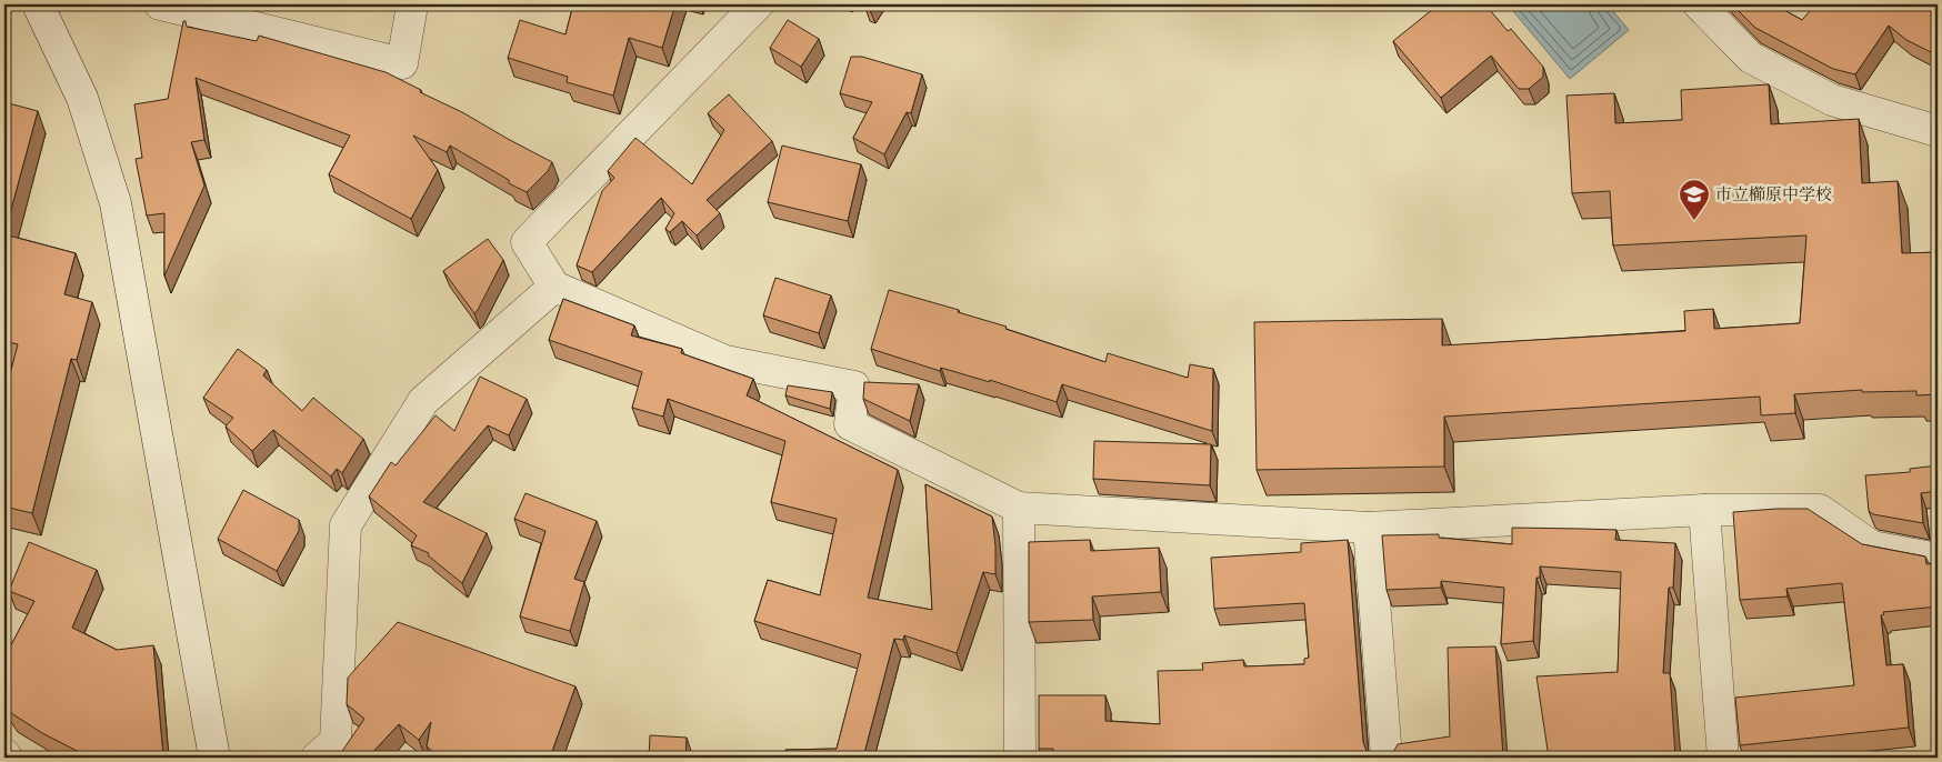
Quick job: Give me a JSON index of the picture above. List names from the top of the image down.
{
  "places": {
    "school or university": ["市立櫛原中学校"]
  }
}
